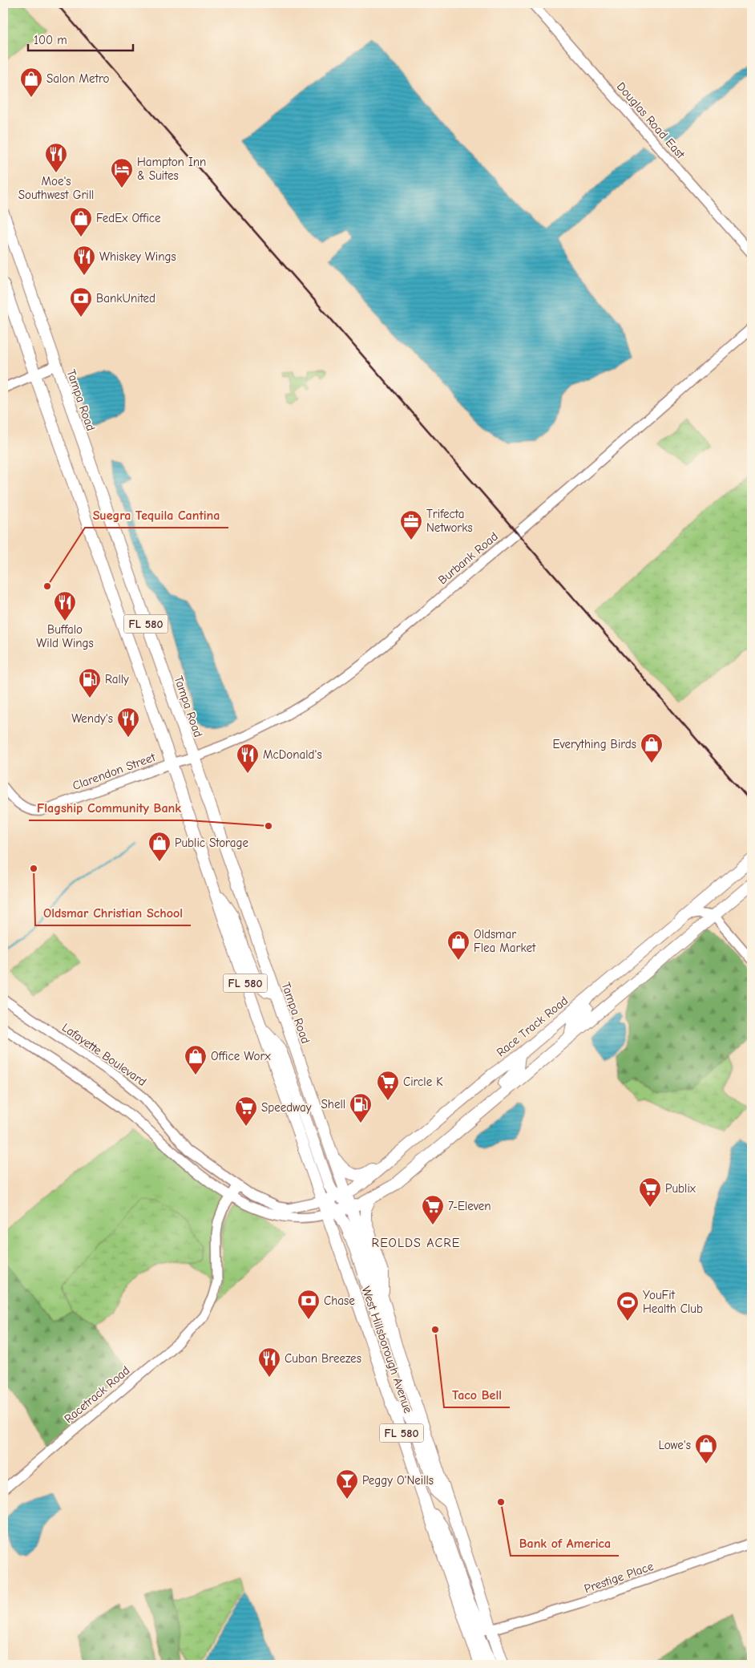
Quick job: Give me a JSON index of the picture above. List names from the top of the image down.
{
  "streets": {
    "main road": [
      "Tampa Road",
      "FL 580",
      "Race Track Road",
      "West Hillsborough Avenue"
    ],
    "street": [
      "Douglas Road East",
      "Burbank Road",
      "Clarendon Street",
      "Lafayette Boulevard",
      "Racetrack Road",
      "Prestige Place"
    ]
  },
  "crossings": [
    ["Tampa Road", "Burbank Road"],
    ["Tampa Road", "Race Track Road"],
    ["Tampa Road", "West Hillsborough Avenue"],
    ["Burbank Road", "FL 580"],
    ["Burbank Road", "Clarendon Street"],
    ["FL 580", "Clarendon Street"],
    ["FL 580", "Race Track Road"],
    ["FL 580", "Lafayette Boulevard"],
    ["FL 580", "West Hillsborough Avenue"],
    ["Race Track Road", "Lafayette Boulevard"],
    ["Race Track Road", "West Hillsborough Avenue"],
    ["Lafayette Boulevard", "West Hillsborough Avenue"],
    ["West Hillsborough Avenue", "Prestige Place"]
  ],
  "districts": ["REOLDS ACRE"],
  "places": {
    "shop": [
      "Salon Metro",
      "FedEx Office",
      "Everything Birds",
      "Public Storage",
      "Oldsmar Flea Market",
      "Office Worx",
      "Lowe's"
    ],
    "restaurant": [
      "Moe's Southwest Grill",
      "Whiskey Wings",
      "Buffalo Wild Wings",
      "Wendy's",
      "McDonald's",
      "Cuban Breezes"
    ],
    "hotel": ["Hampton Inn & Suites"],
    "bank": ["BankUnited", "Chase"],
    "office": ["Trifecta Networks"],
    "other": [
      "Suegra Tequila Cantina",
      "Flagship Community Bank",
      "Oldsmar Christian School",
      "Taco Bell",
      "Bank of America"
    ],
    "fuel station": ["Rally", "Shell"],
    "supermarket": [
      "Circle K",
      "Speedway",
      "Publix",
      "7-Eleven"
    ],
    "sports": ["YouFit Health Club"],
    "bar": ["Peggy O'Neills"]
  },
  "scale_bar": "100 m"
}
